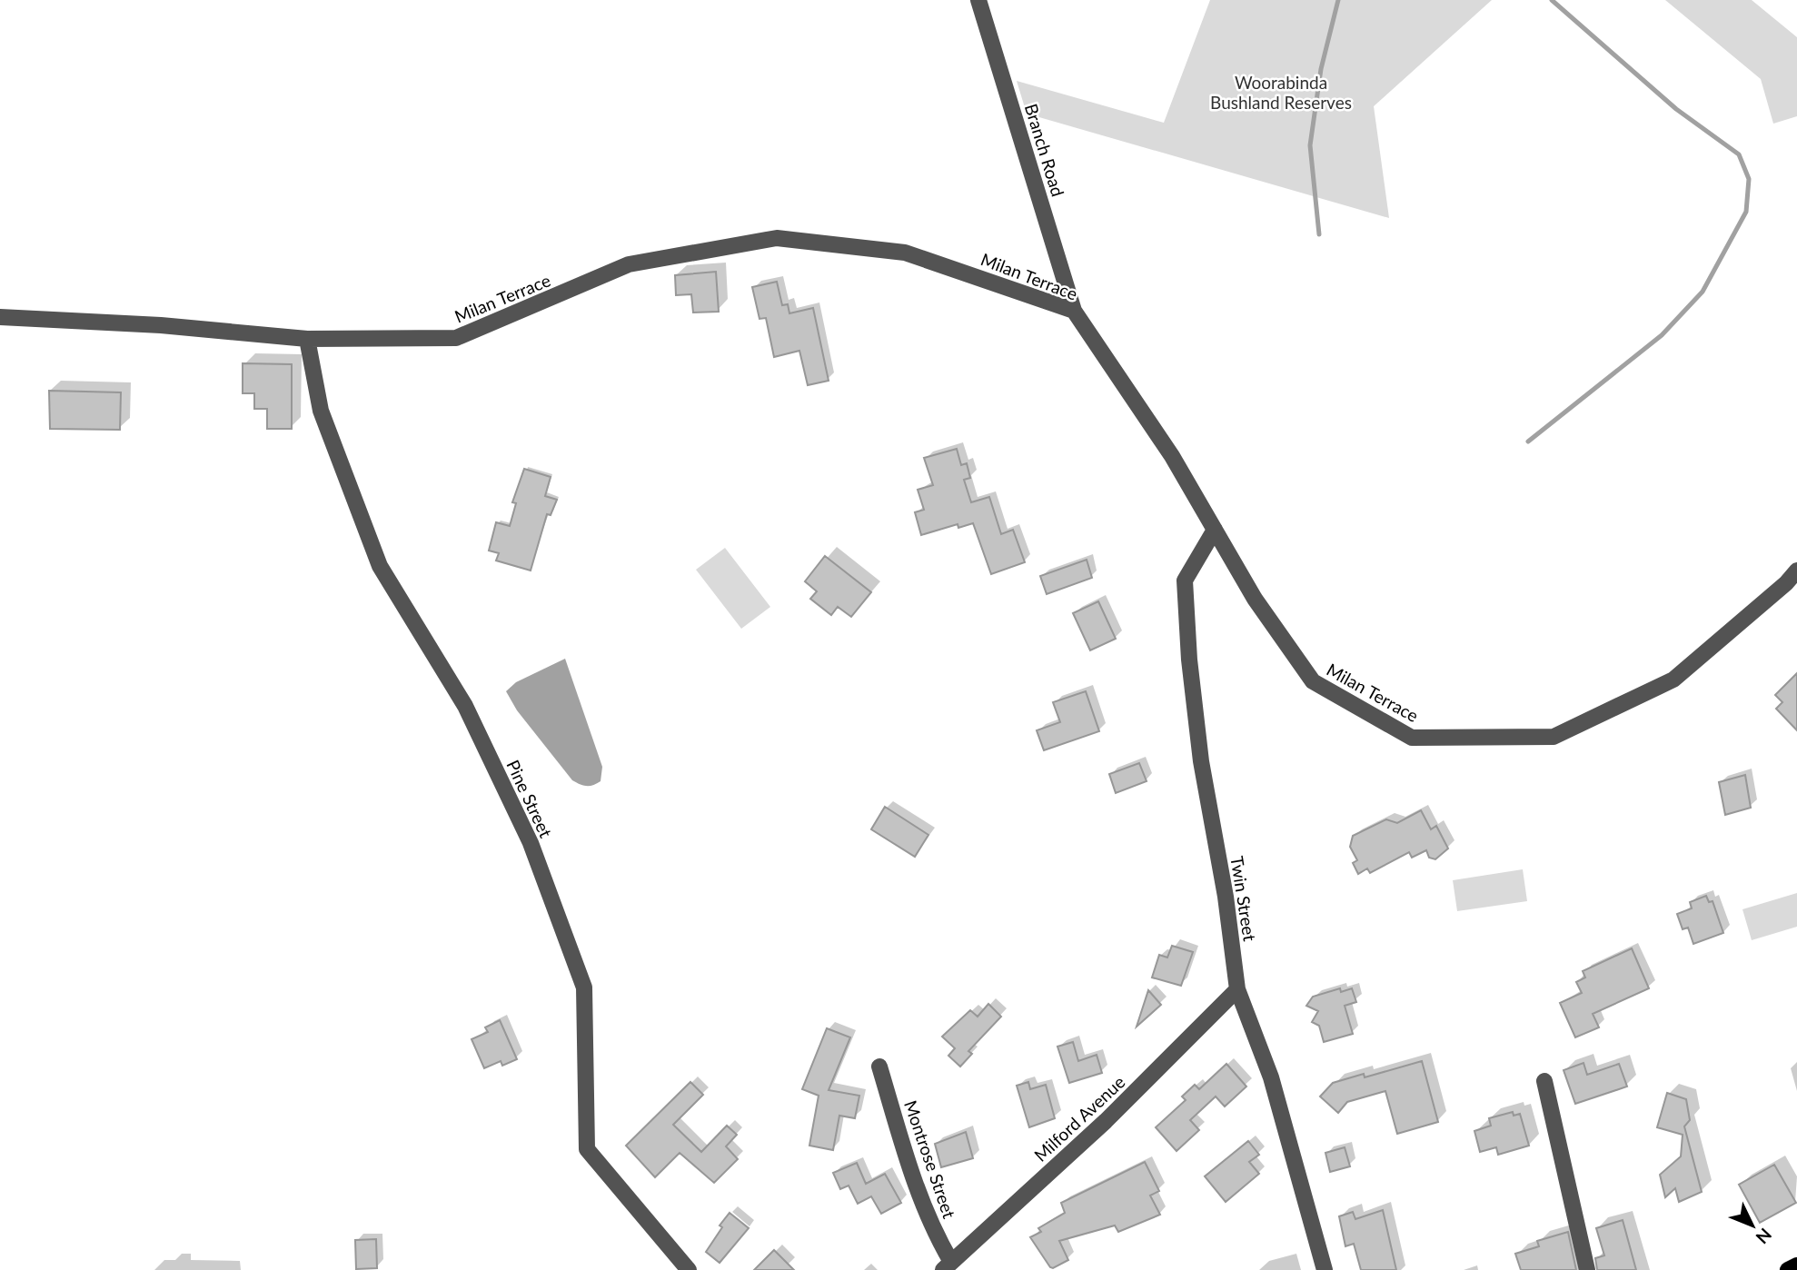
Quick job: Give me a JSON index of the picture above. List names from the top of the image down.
{
  "streets": {
    "street": [
      "Branch Road",
      "Milan Terrace",
      "Pine Street",
      "Twin Street",
      "Milford Avenue",
      "Montrose Street"
    ]
  },
  "crossings": [
    ["Branch Road", "Milan Terrace"],
    ["Milan Terrace", "Pine Street"],
    ["Milan Terrace", "Twin Street"],
    ["Twin Street", "Milford Avenue"],
    ["Milford Avenue", "Montrose Street"]
  ],
  "parks": ["Woorabinda Bushland Reserves"],
  "north": "bottom right"
}
